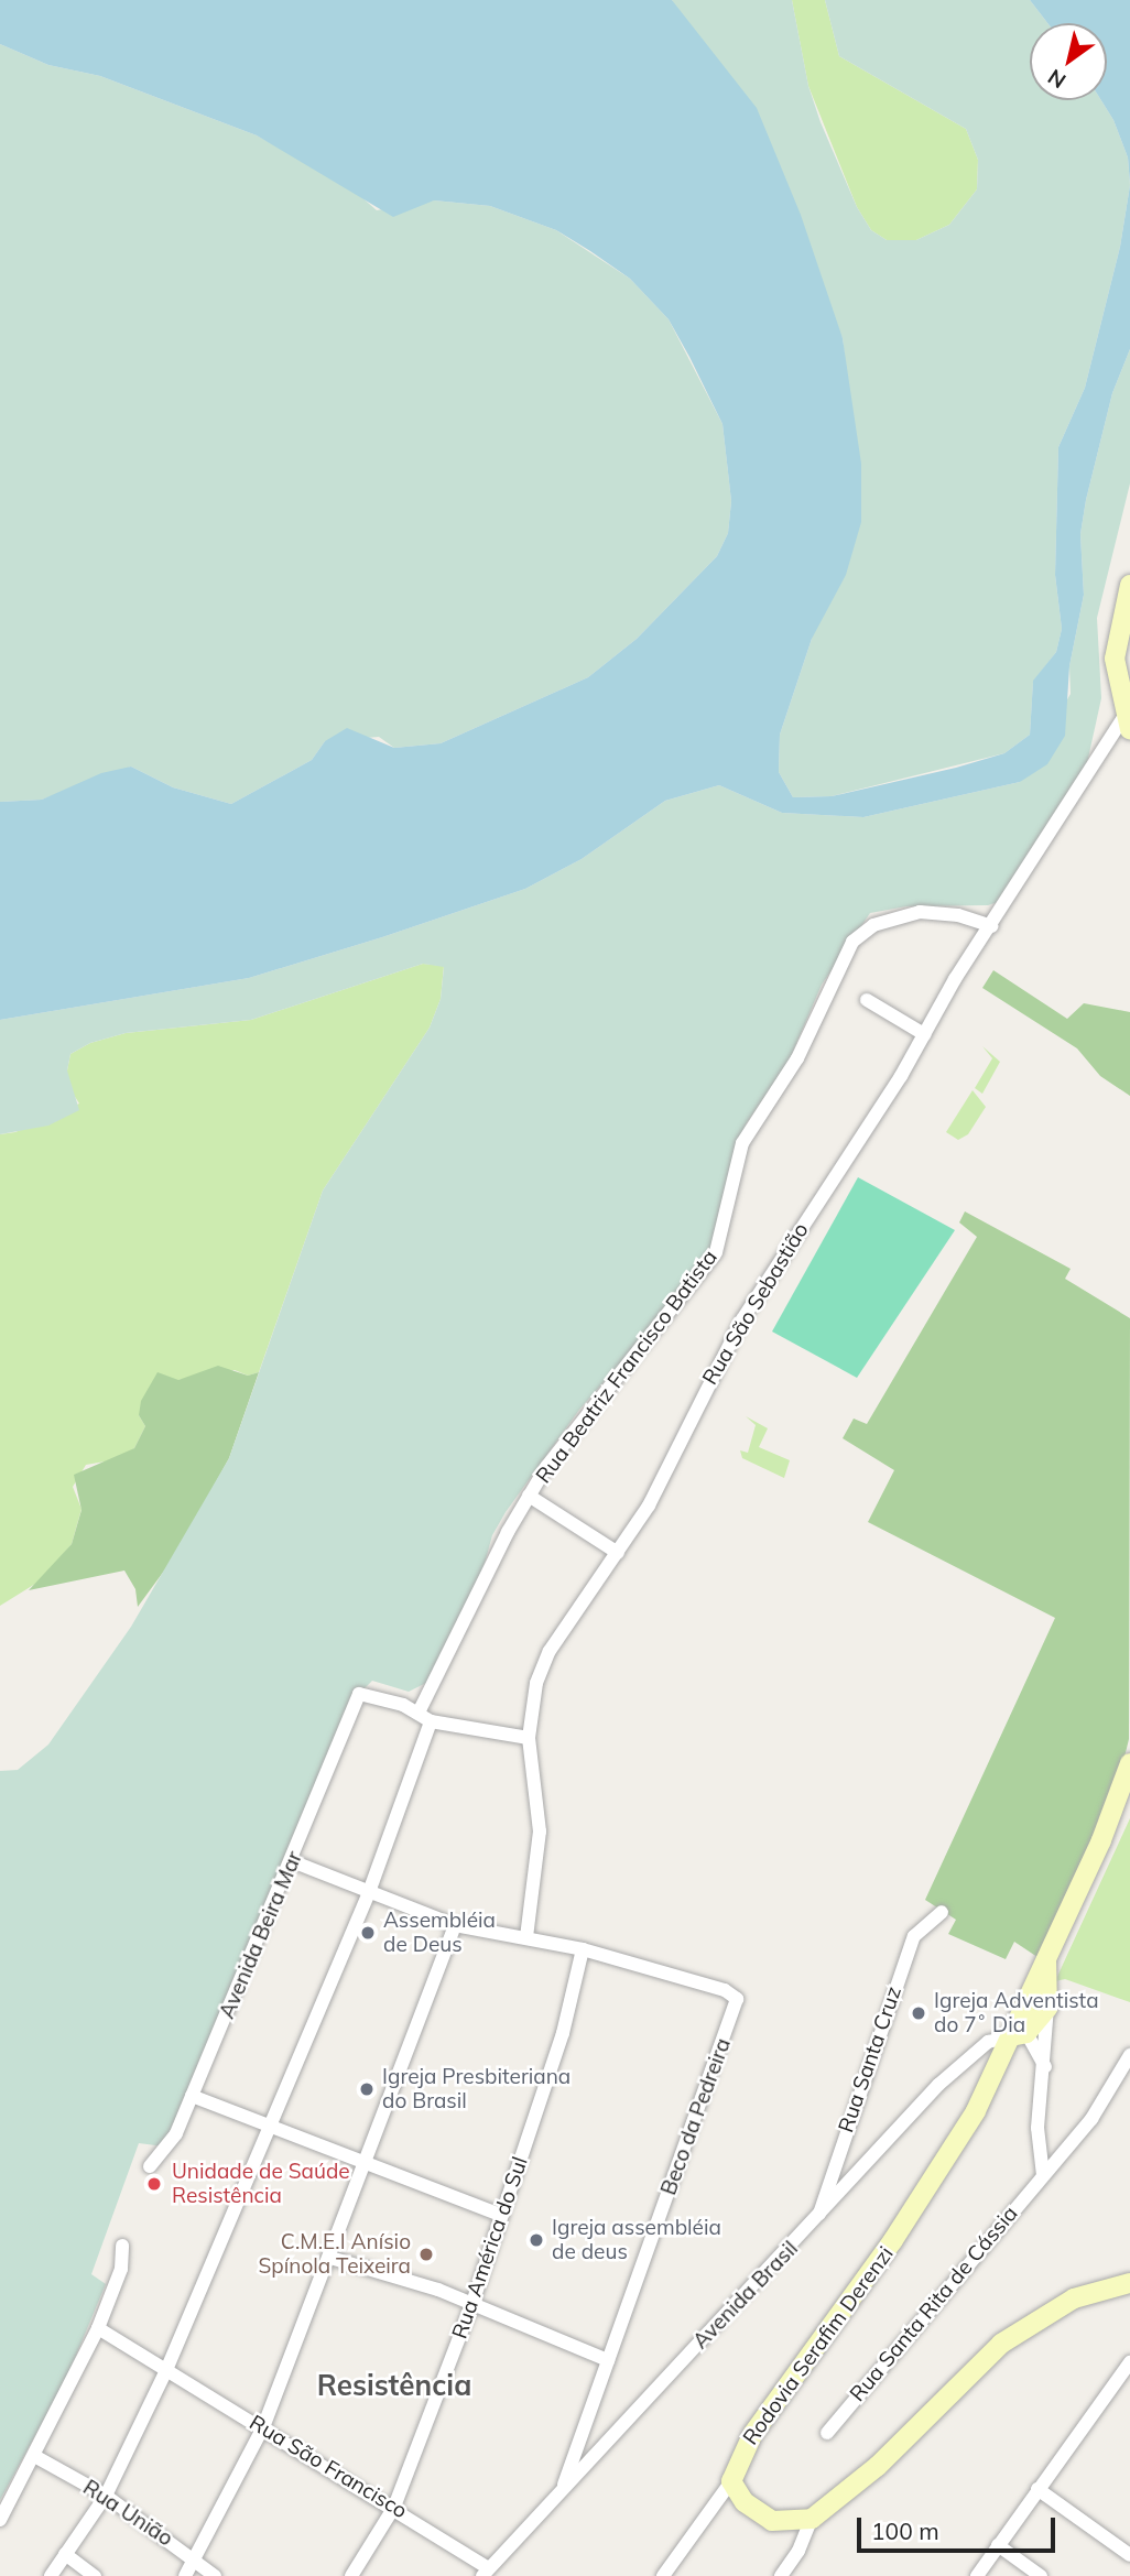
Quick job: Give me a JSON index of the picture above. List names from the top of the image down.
{
  "streets": {
    "main road": ["Rodovia Serafim Derenzi"],
    "street": [
      "Rua São Sebastião",
      "Rua Beatriz Francisco Batista",
      "Avenida Beira Mar",
      "Rua Santa Cruz",
      "Beco da Pedreira",
      "Rua América do Sul",
      "Avenida Brasil",
      "Rua Santa Rita de Cássia",
      "Rua São Francisco",
      "Rua União"
    ]
  },
  "crossings": [
    ["Rua São Sebastião", "Rua Beatriz Francisco Batista"],
    ["Rua São Sebastião", "Beco da Pedreira"],
    ["Rua Beatriz Francisco Batista", "Avenida Beira Mar"],
    ["Rua Beatriz Francisco Batista", "Beco da Pedreira"],
    ["Rua Beatriz Francisco Batista", "Rua São Francisco"],
    ["Rua Beatriz Francisco Batista", "Rua União"],
    ["Avenida Beira Mar", "Beco da Pedreira"],
    ["Rua Santa Cruz", "Avenida Brasil"],
    ["Beco da Pedreira", "Rua América do Sul"],
    ["Beco da Pedreira", "Avenida Brasil"],
    ["Rua América do Sul", "Rua São Francisco"],
    ["Avenida Brasil", "Rodovia Serafim Derenzi"],
    ["Avenida Brasil", "Rua São Francisco"]
  ],
  "districts": ["Resistência"],
  "places": [
    "Assembléia de Deus",
    "Igreja Adventista do 7˚ Dia",
    "Igreja Presbiteriana do Brasil",
    "Unidade de Saúde Resistência",
    "Igreja assembléia de deus",
    "C.M.E.I Anísio Spínola Teixeira"
  ],
  "scale_bar": "100 m",
  "north": "bottom left"
}
